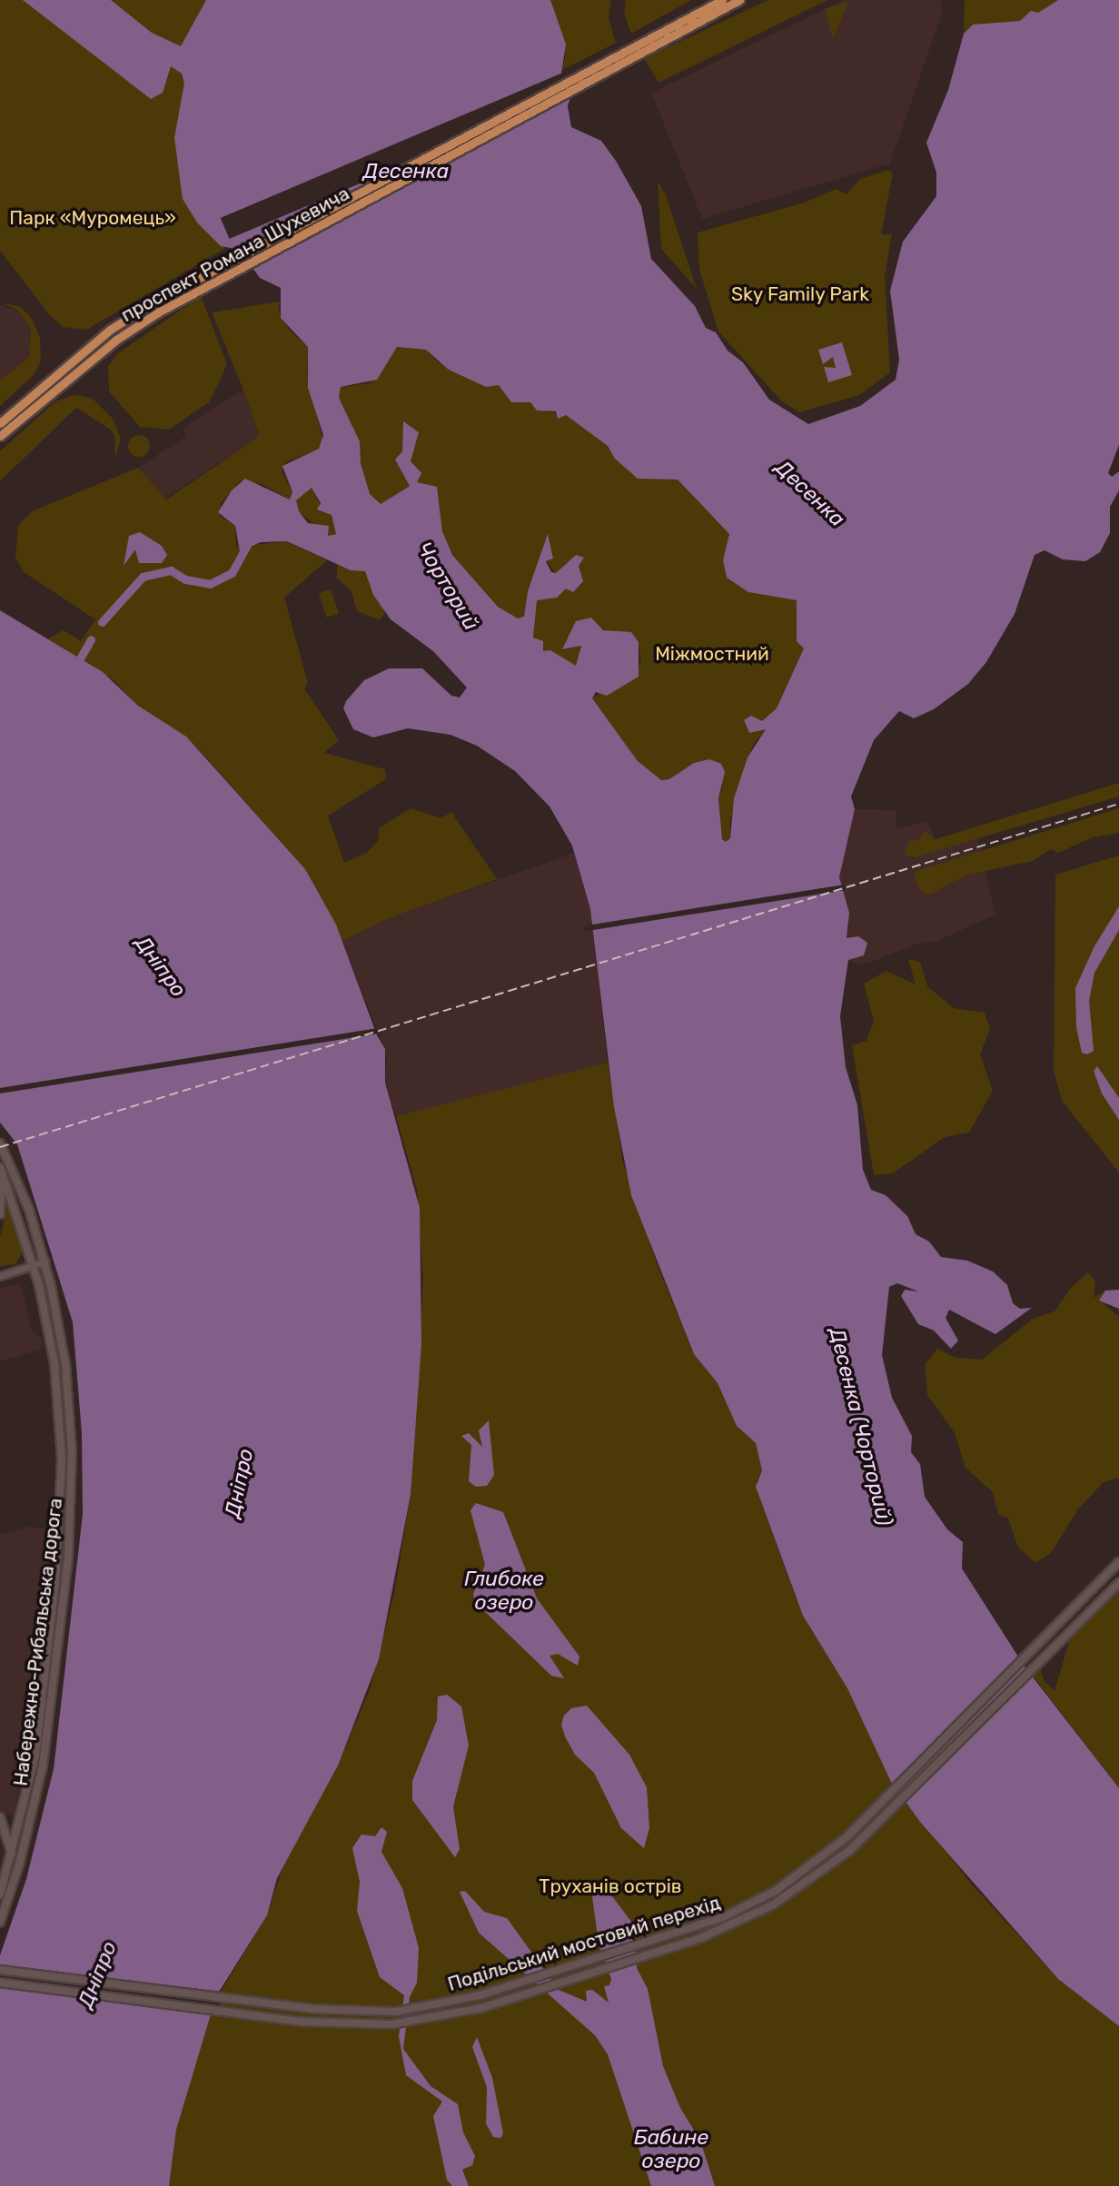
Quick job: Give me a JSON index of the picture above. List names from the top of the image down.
{
  "streets": {
    "main road": ["проспект Романа Шухевича", "Набережно-Рибальська дорога", "Подільський мостовий перехід"]
  },
  "water": [
    "Десенка",
    "Чорторий",
    "Дніпро",
    "Десенка (Чорторий)",
    "Глибоке озеро",
    "Бабине озеро"
  ],
  "parks": [
    "Парк «Муромець»",
    "Sky Family Park",
    "Міжмостний",
    "Труханів острів"
  ]
}
